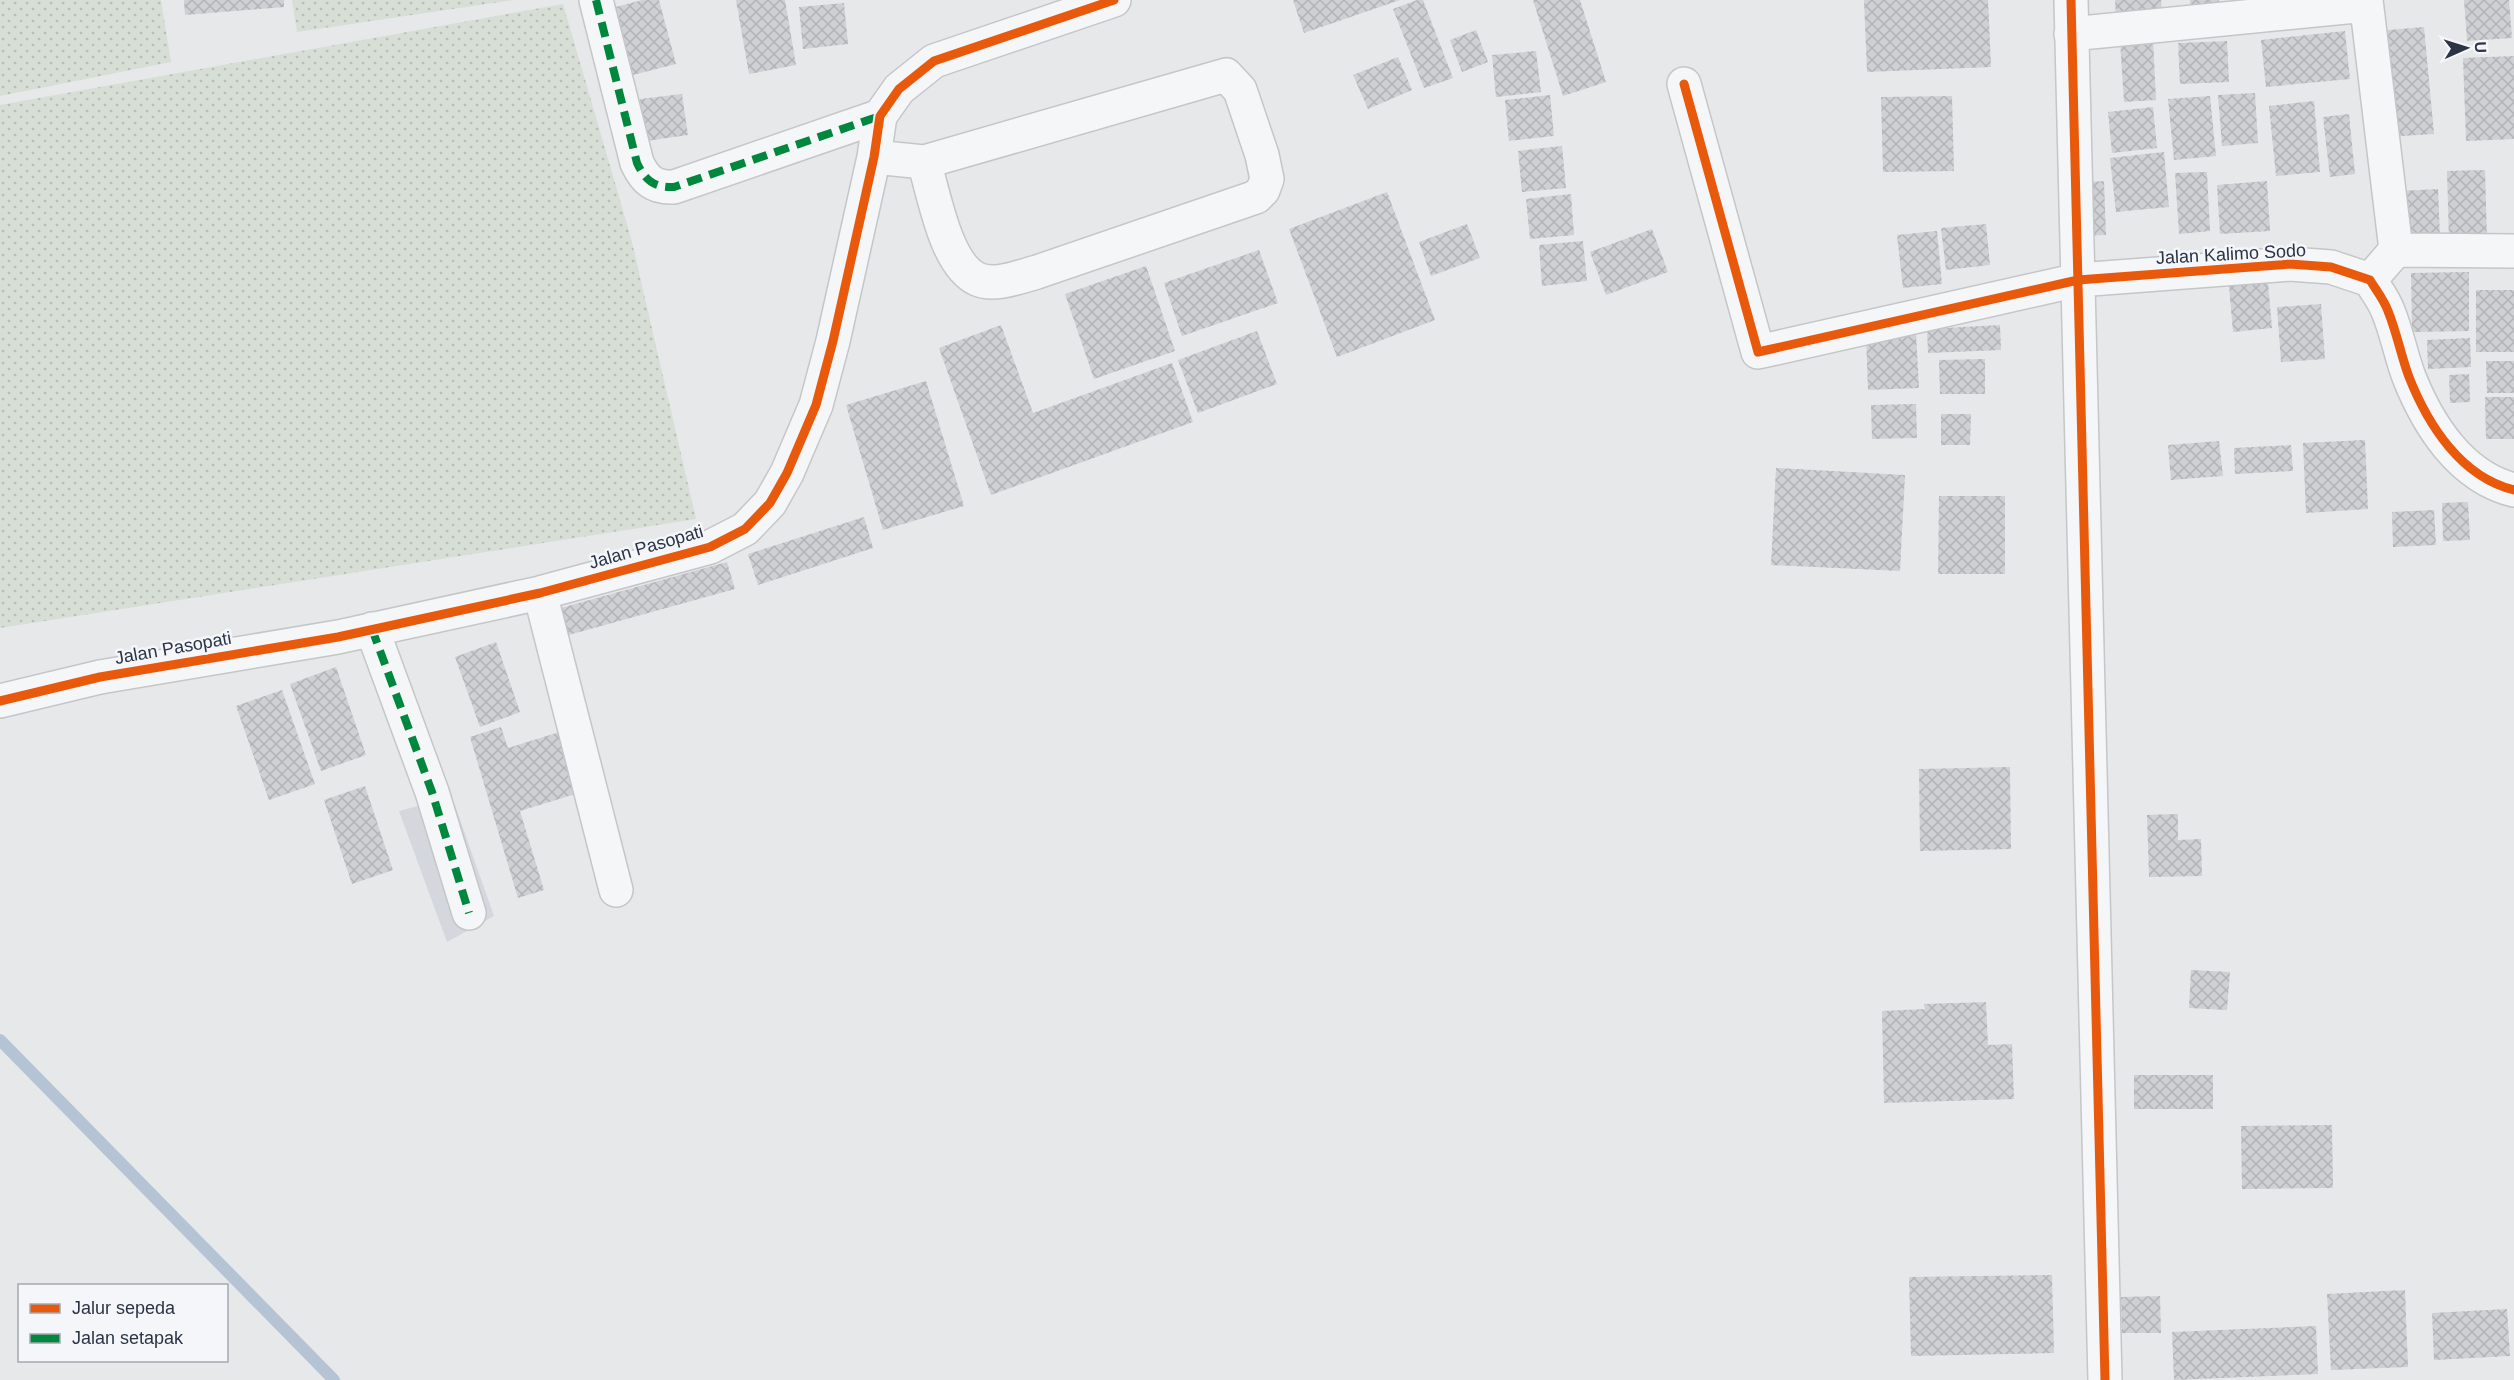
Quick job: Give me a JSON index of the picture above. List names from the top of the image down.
{
  "streets": {
    "street": ["Jalan Kalimo Sodo", "Jalan Pasopati"]
  },
  "legend": ["Jalur sepeda", "Jalan setapak"],
  "north": "right"
}
